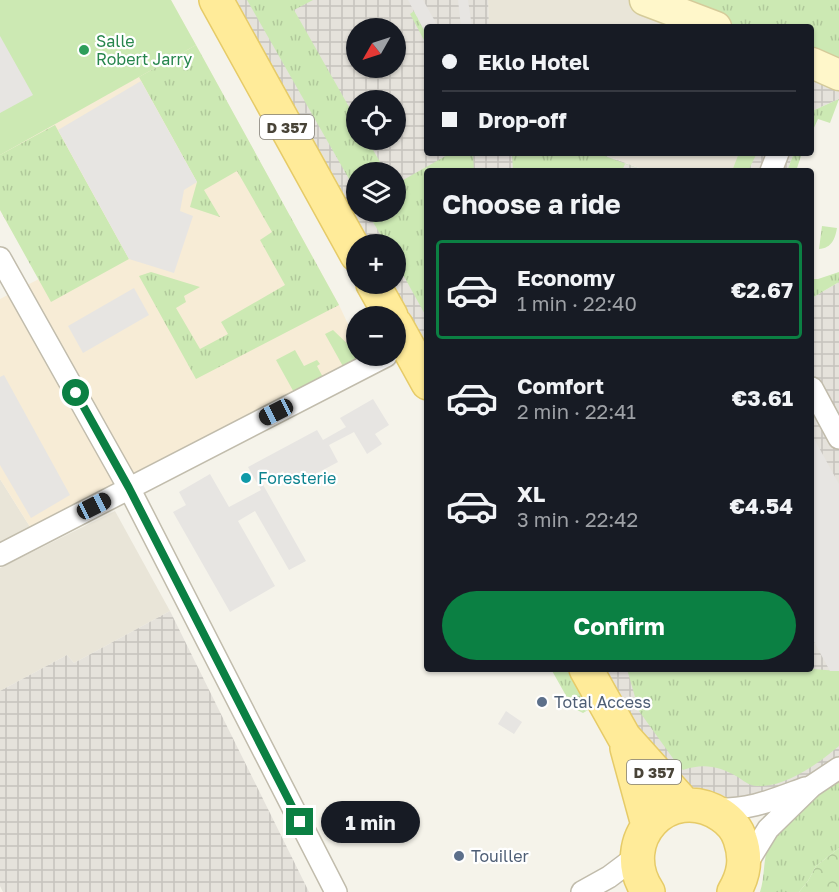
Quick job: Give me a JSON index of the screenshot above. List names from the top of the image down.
{
  "streets": {
    "main road": ["D 357"]
  },
  "places": [
    "Salle Robert Jarry",
    "Foresterie",
    "Total Access",
    "Touiller"
  ],
  "north": "bottom left",
  "page": {
    "map_buttons": ["+", "−"],
    "banner": ["Eklo Hotel", "Drop-off"],
    "heading": "Choose a ride",
    "list": [
      {
        "name": "Economy",
        "note": "1 min · 22:40",
        "value": "€2.67"
      },
      {
        "name": "Comfort",
        "note": "2 min · 22:41",
        "value": "€3.61"
      },
      {
        "name": "XL",
        "note": "3 min · 22:42",
        "value": "€4.54"
      }
    ],
    "buttons": "Confirm",
    "bubble": "1 min"
  }
}
